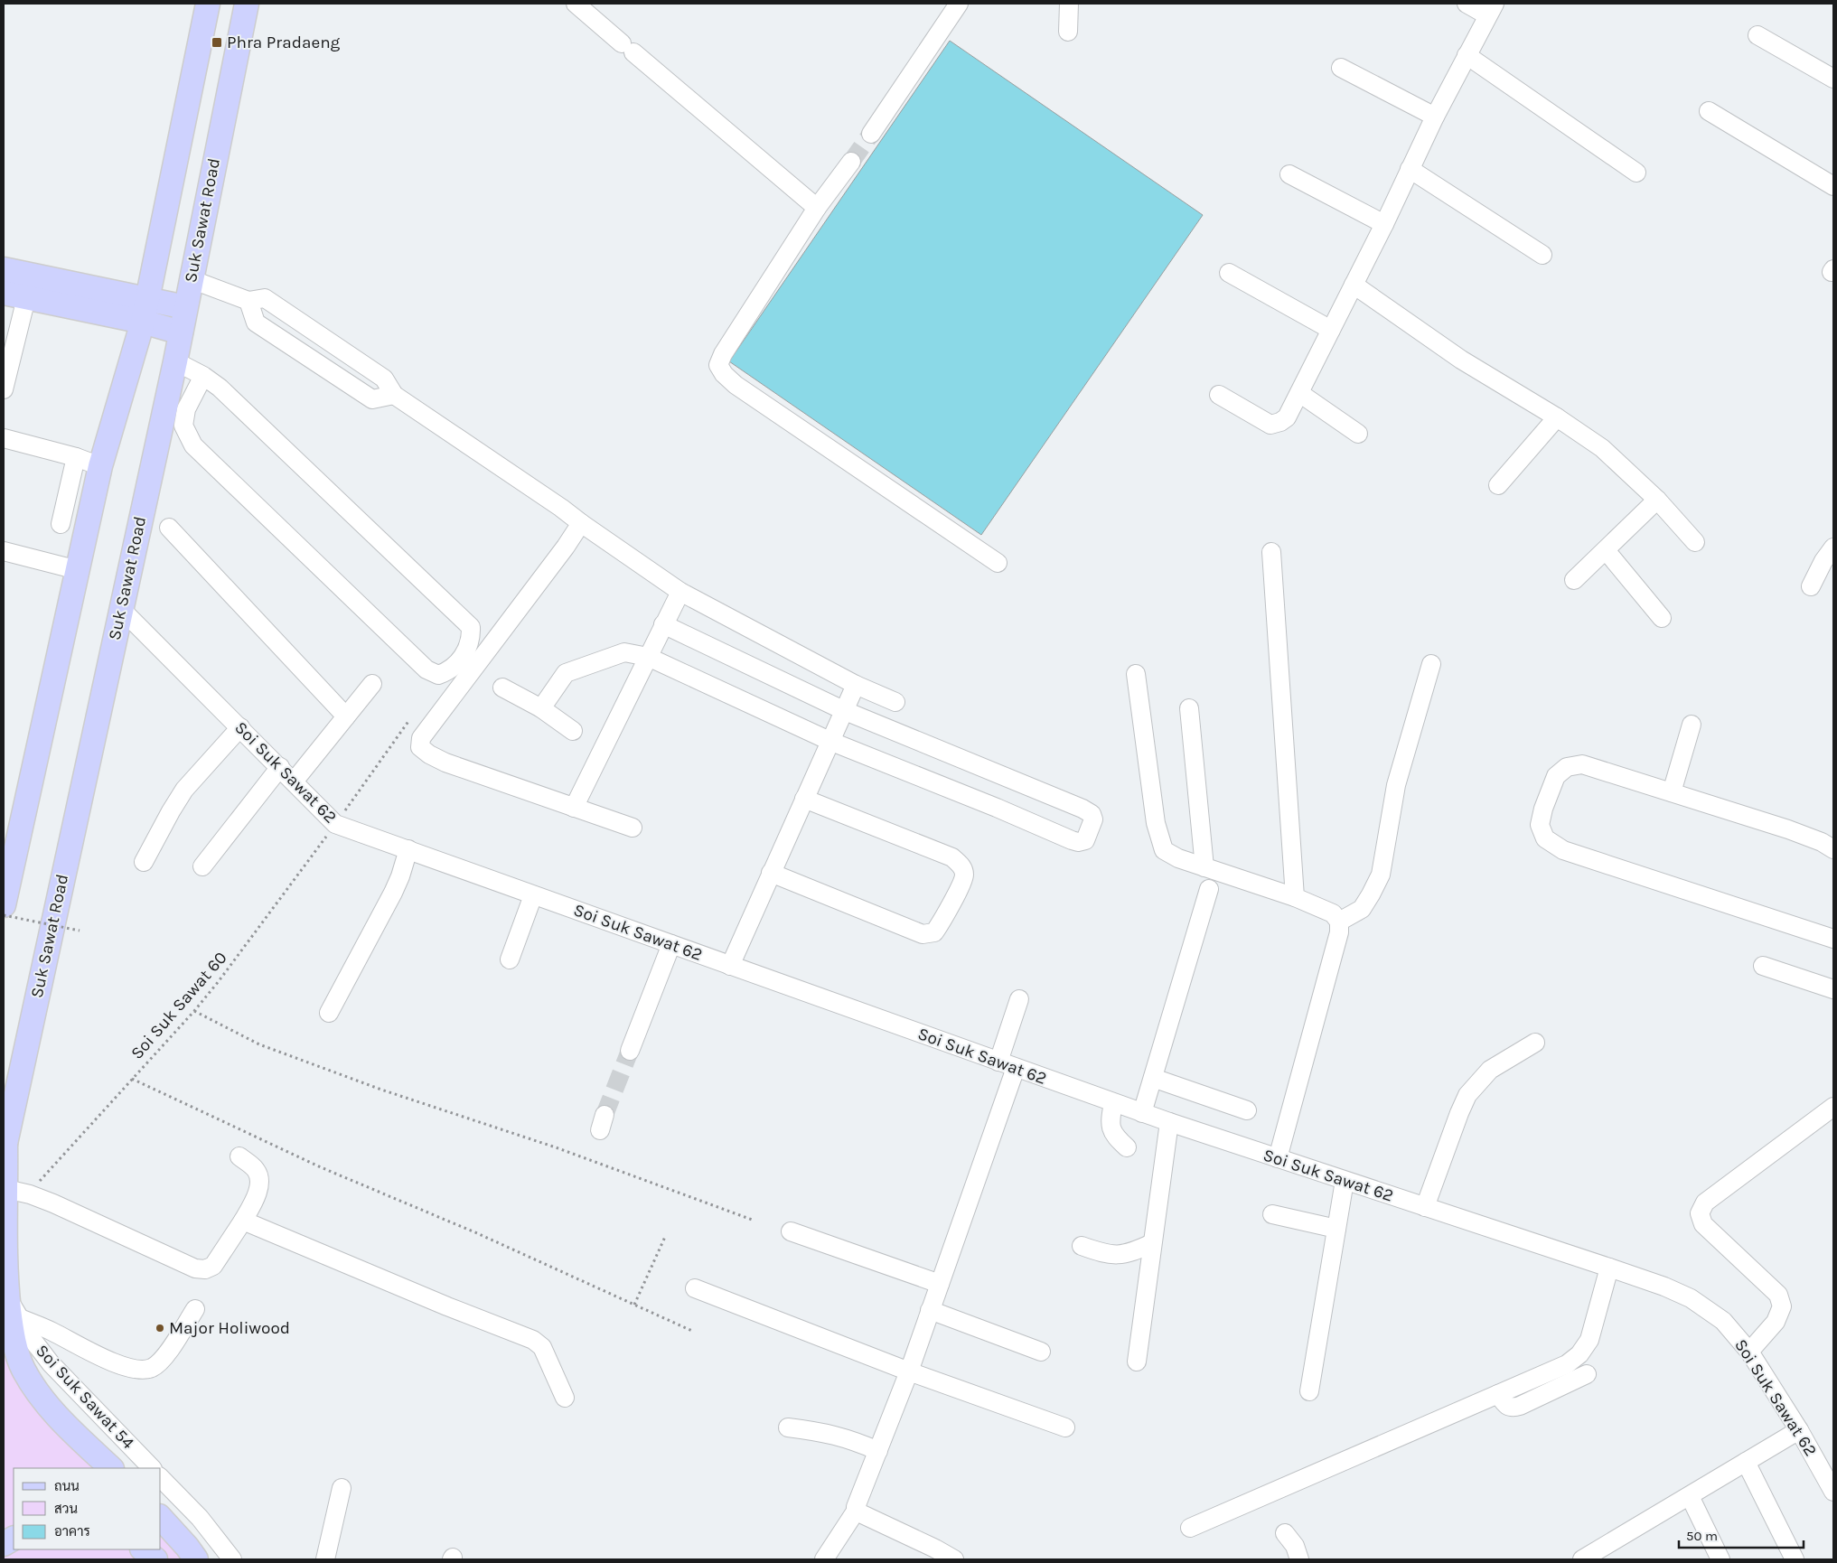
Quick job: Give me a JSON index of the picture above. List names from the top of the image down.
{
  "streets": {
    "main road": ["Suk Sawat Road"],
    "street": ["Soi Suk Sawat 62", "Soi Suk Sawat 54"],
    "path": ["Soi Suk Sawat 60"]
  },
  "crossings": [
    ["Suk Sawat Road", "Soi Suk Sawat 62"],
    ["Suk Sawat Road", "Soi Suk Sawat 54"],
    ["Soi Suk Sawat 62", "Soi Suk Sawat 60"]
  ],
  "places": {
    "transit": ["Phra Pradaeng"],
    "other": ["Major Holiwood"]
  },
  "legend": ["ถนน", "สวน", "อาคาร"],
  "scale_bar": "50 m"
}
